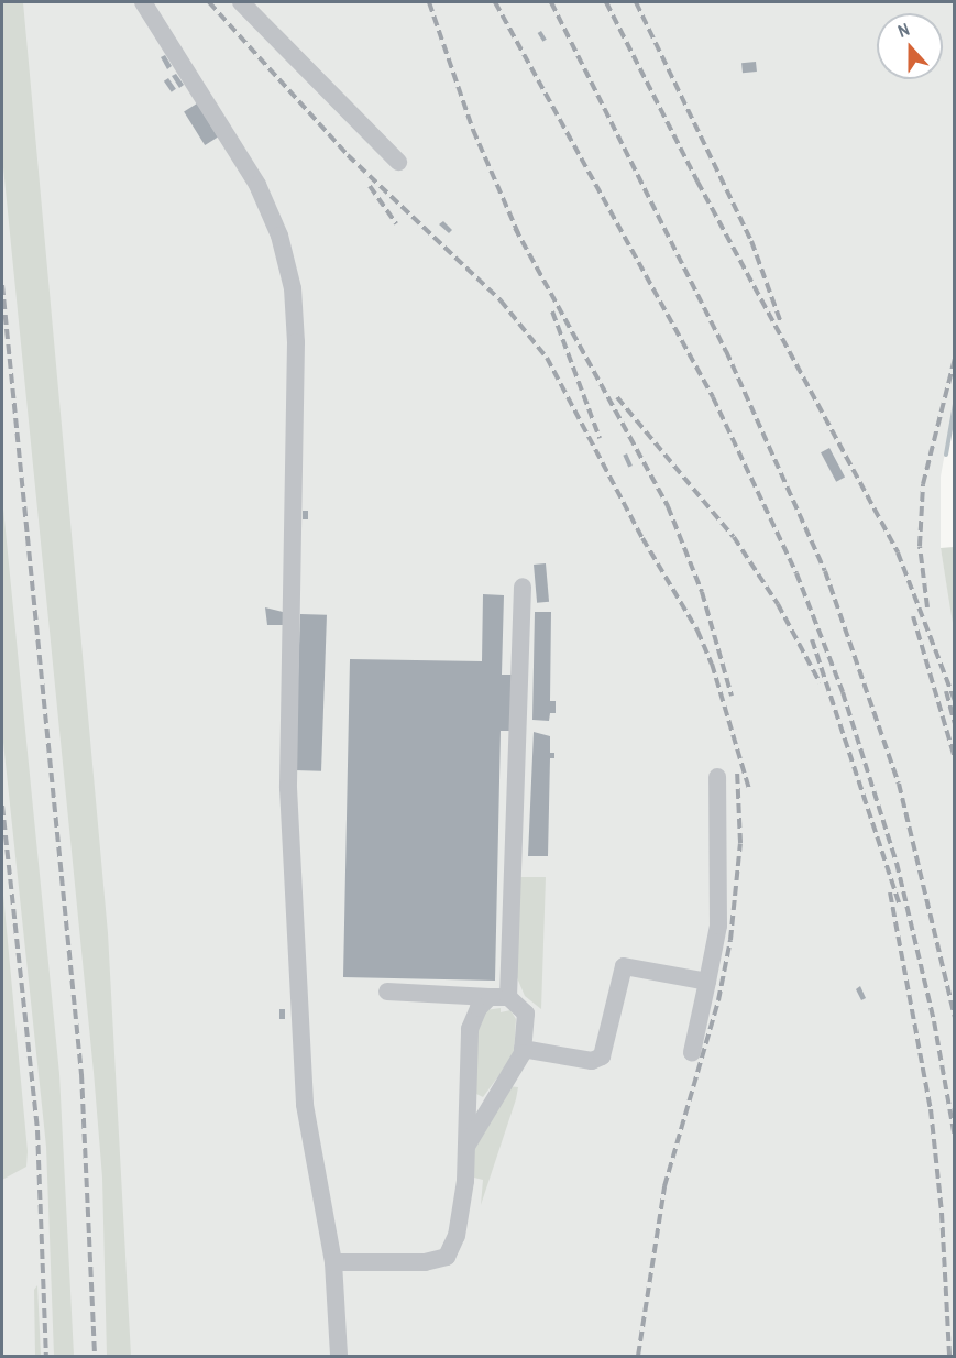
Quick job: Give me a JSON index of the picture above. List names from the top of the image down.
{
  "north": "top"
}
